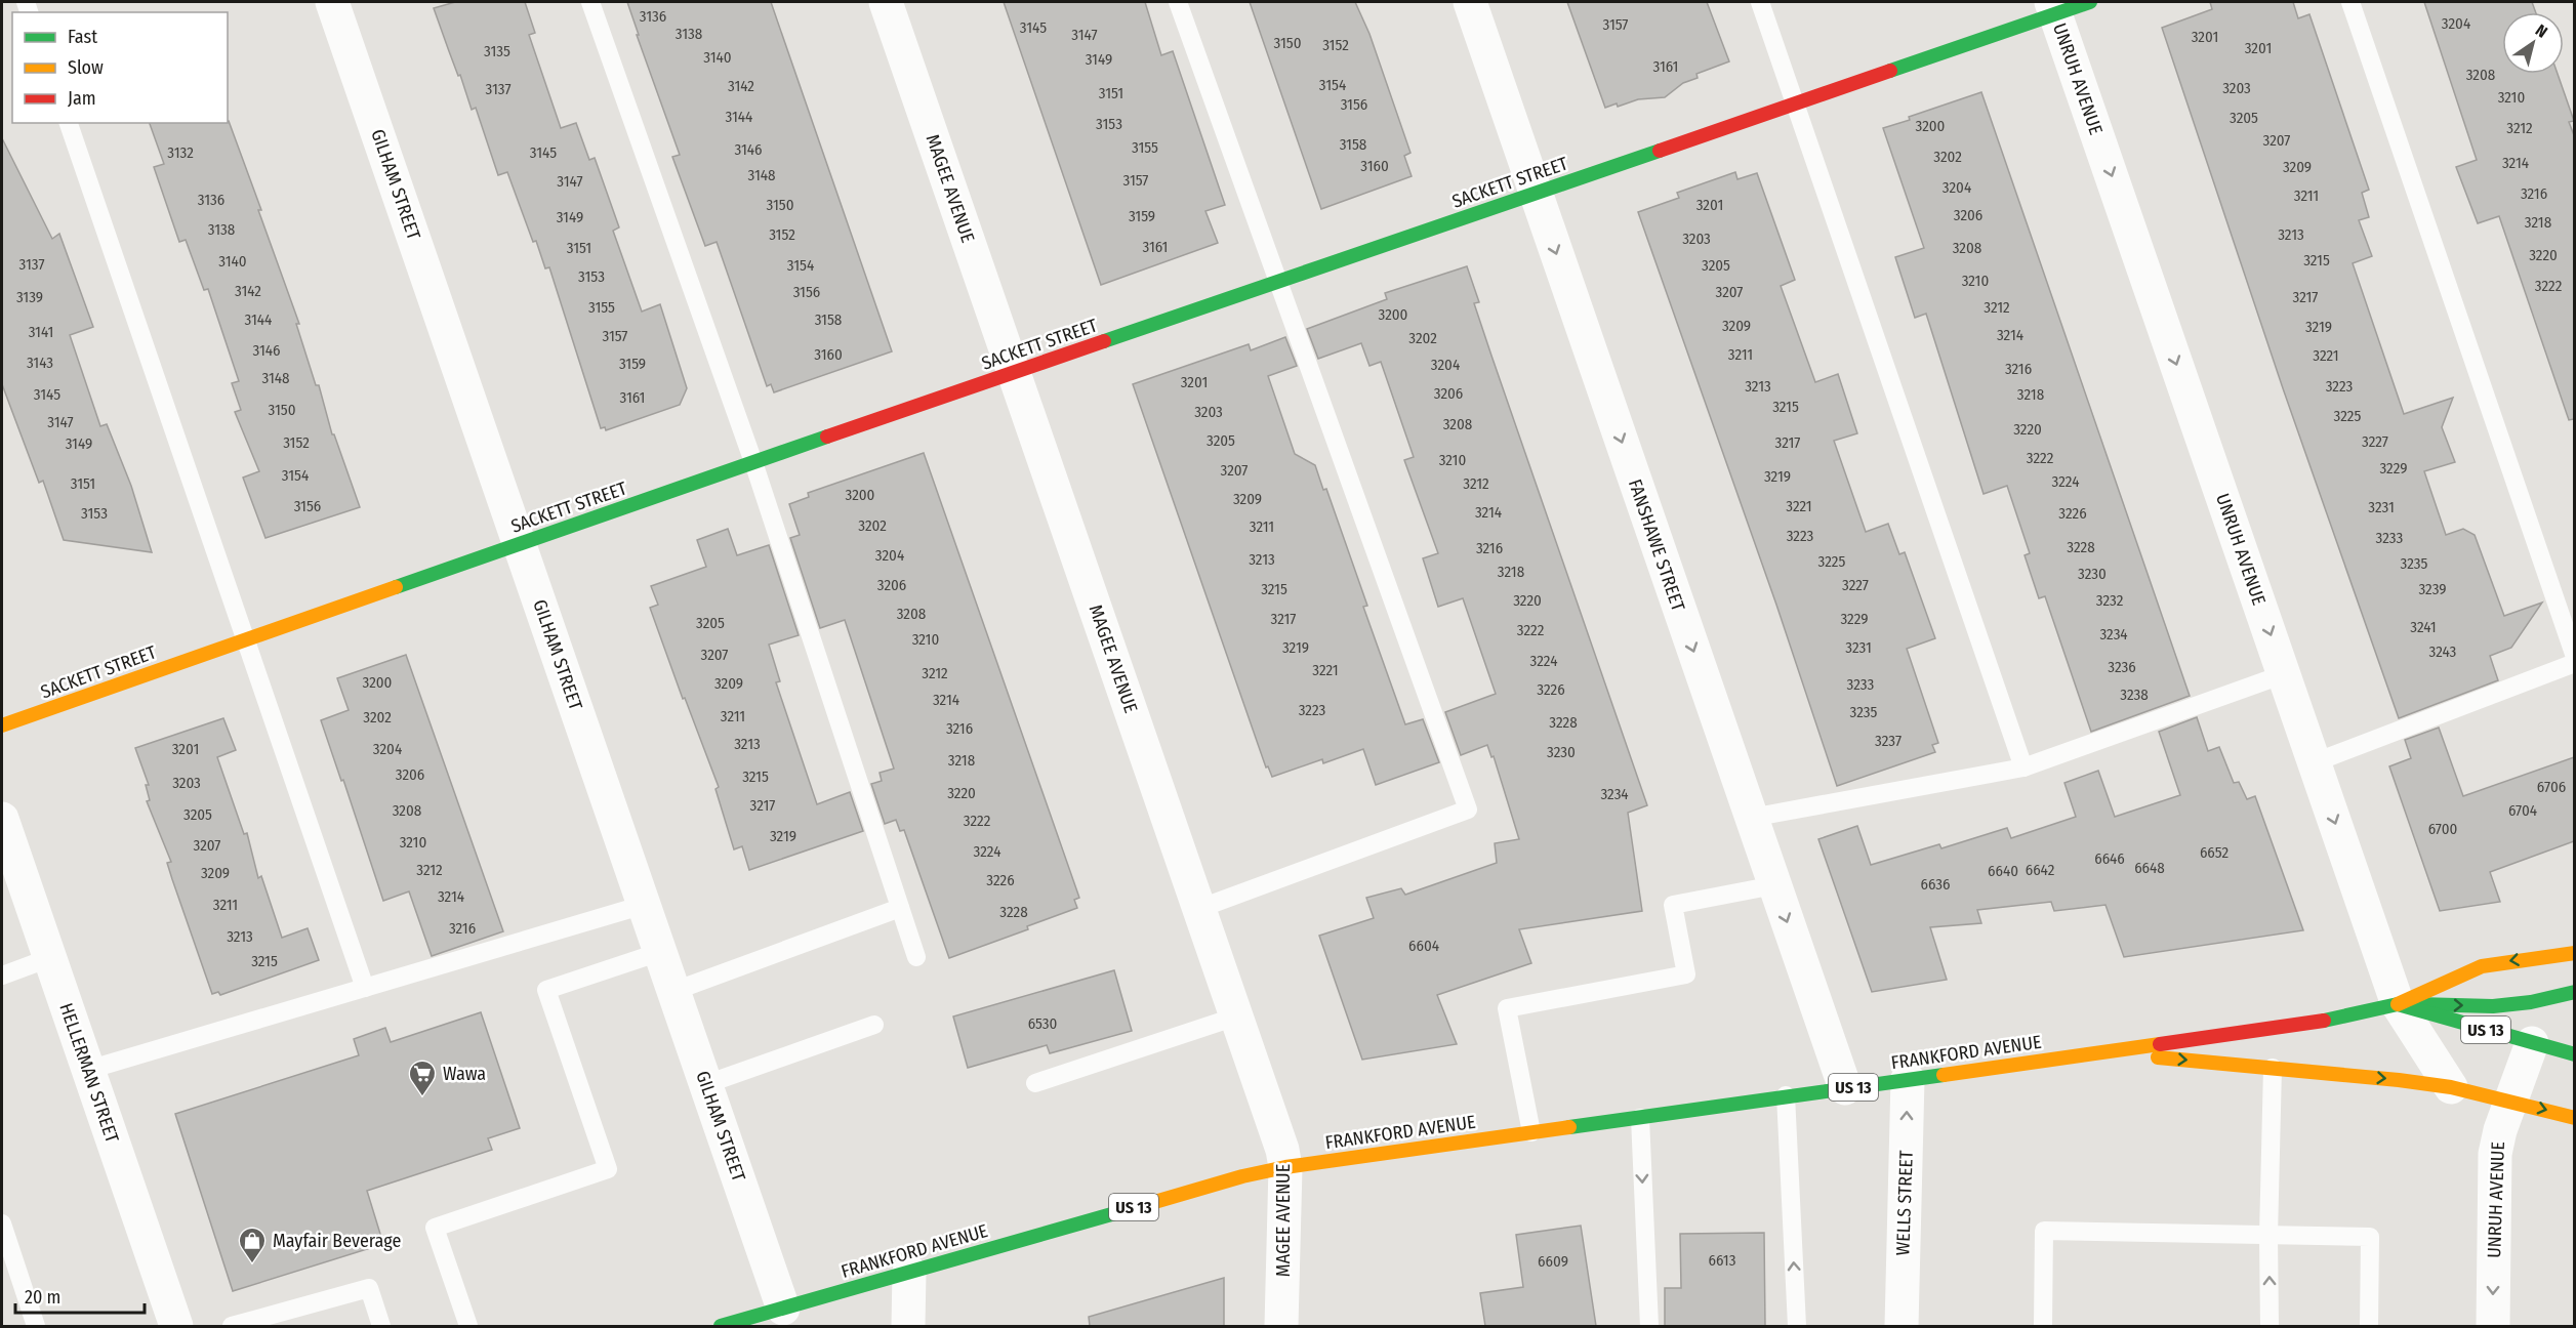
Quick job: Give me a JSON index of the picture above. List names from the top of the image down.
{
  "streets": {
    "street": [
      "UNRUH AVENUE",
      "SACKETT STREET",
      "GILHAM STREET",
      "MAGEE AVENUE",
      "FANSHAWE STREET",
      "US 13",
      "FRANKFORD AVENUE",
      "HELLERMAN STREET",
      "WELLS STREET"
    ]
  },
  "crossings": [
    ["UNRUH AVENUE", "SACKETT STREET"],
    ["UNRUH AVENUE", "FRANKFORD AVENUE"],
    ["SACKETT STREET", "GILHAM STREET"],
    ["SACKETT STREET", "MAGEE AVENUE"],
    ["SACKETT STREET", "FANSHAWE STREET"],
    ["GILHAM STREET", "FRANKFORD AVENUE"],
    ["MAGEE AVENUE", "FRANKFORD AVENUE"],
    ["FANSHAWE STREET", "FRANKFORD AVENUE"],
    ["FRANKFORD AVENUE", "WELLS STREET"]
  ],
  "one_way": ["UNRUH AVENUE", "FANSHAWE STREET", "WELLS STREET"],
  "places": {
    "supermarket": ["Wawa"],
    "shop": ["Mayfair Beverage"]
  },
  "house_numbers": [
    "3136",
    "3204",
    "3157",
    "3145",
    "3138",
    "3147",
    "3201",
    "3150",
    "3152",
    "3201",
    "3135",
    "3140",
    "3149",
    "3161",
    "3208",
    "3154",
    "3142",
    "3203",
    "3137",
    "3151",
    "3210",
    "3156",
    "3144",
    "3205",
    "3153",
    "3200",
    "3212",
    "3207",
    "3158",
    "3155",
    "3146",
    "3132",
    "3145",
    "3202",
    "3214",
    "3160",
    "3209",
    "3148",
    "3157",
    "3147",
    "3204",
    "3216",
    "3211",
    "3136",
    "3150",
    "3201",
    "3206",
    "3159",
    "3149",
    "3218",
    "3138",
    "3152",
    "3213",
    "3203",
    "3161",
    "3151",
    "3208",
    "3220",
    "3215",
    "3140",
    "3137",
    "3154",
    "3205",
    "3153",
    "3210",
    "3222",
    "3142",
    "3156",
    "3207",
    "3139",
    "3217",
    "3155",
    "3212",
    "3200",
    "3144",
    "3158",
    "3209",
    "3219",
    "3141",
    "3214",
    "3157",
    "3202",
    "3146",
    "3160",
    "3211",
    "3221",
    "3143",
    "3159",
    "3204",
    "3216",
    "3148",
    "3201",
    "3213",
    "3223",
    "3206",
    "3145",
    "3218",
    "3161",
    "3215",
    "3150",
    "3203",
    "3225",
    "3147",
    "3208",
    "3220",
    "3205",
    "3227",
    "3152",
    "3217",
    "3149",
    "3222",
    "3210",
    "3229",
    "3207",
    "3154",
    "3219",
    "3224",
    "3151",
    "3212",
    "3200",
    "3209",
    "3156",
    "3221",
    "3231",
    "3214",
    "3153",
    "3226",
    "3202",
    "3211",
    "3223",
    "3233",
    "3228",
    "3216",
    "3204",
    "3213",
    "3225",
    "3235",
    "3218",
    "3230",
    "3206",
    "3227",
    "3215",
    "3239",
    "3220",
    "3232",
    "3208",
    "3217",
    "3229",
    "3205",
    "3241",
    "3222",
    "3234",
    "3210",
    "3219",
    "3231",
    "3243",
    "3207",
    "3224",
    "3236",
    "3221",
    "3212",
    "3200",
    "3209",
    "3233",
    "3226",
    "3238",
    "3214",
    "3223",
    "3235",
    "3211",
    "3202",
    "3228",
    "3216",
    "3237",
    "3213",
    "3201",
    "3204",
    "3230",
    "3218",
    "3206",
    "3215",
    "3203",
    "6706",
    "3220",
    "3234",
    "3217",
    "3208",
    "6704",
    "3205",
    "3222",
    "6700",
    "3219",
    "3210",
    "3207",
    "3224",
    "6652",
    "6646",
    "6648",
    "3212",
    "6642",
    "6640",
    "3209",
    "3226",
    "6636",
    "3214",
    "3211",
    "3228",
    "3216",
    "3213",
    "6604",
    "3215",
    "6530",
    "6613",
    "6609"
  ],
  "legend": ["Fast", "Slow", "Jam"],
  "scale_bar": "20 m",
  "north": "top right"
}
